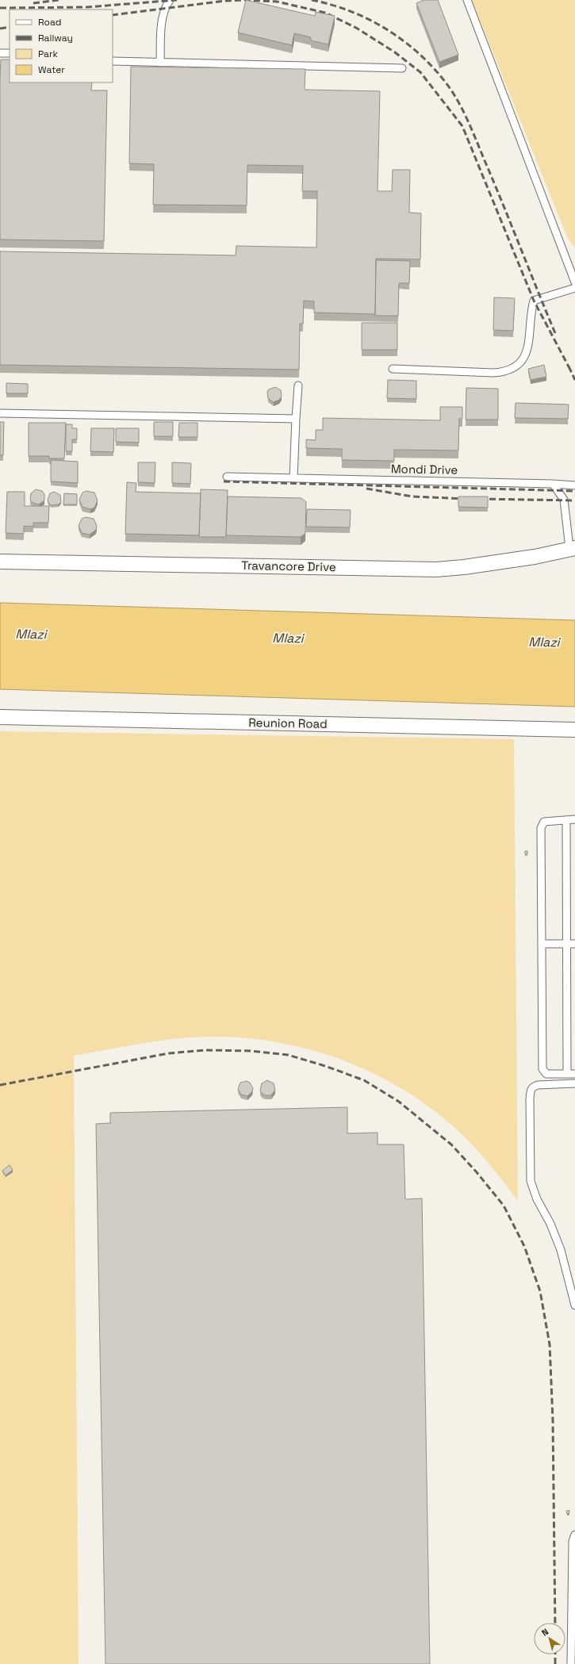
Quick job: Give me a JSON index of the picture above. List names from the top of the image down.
{
  "streets": {
    "street": ["Travancore Drive", "Reunion Road"],
    "lane": ["Mondi Drive"]
  },
  "water": ["Mlazi"],
  "legend": [
    "Road",
    "Railway",
    "Park",
    "Water"
  ],
  "north": "top left"
}
